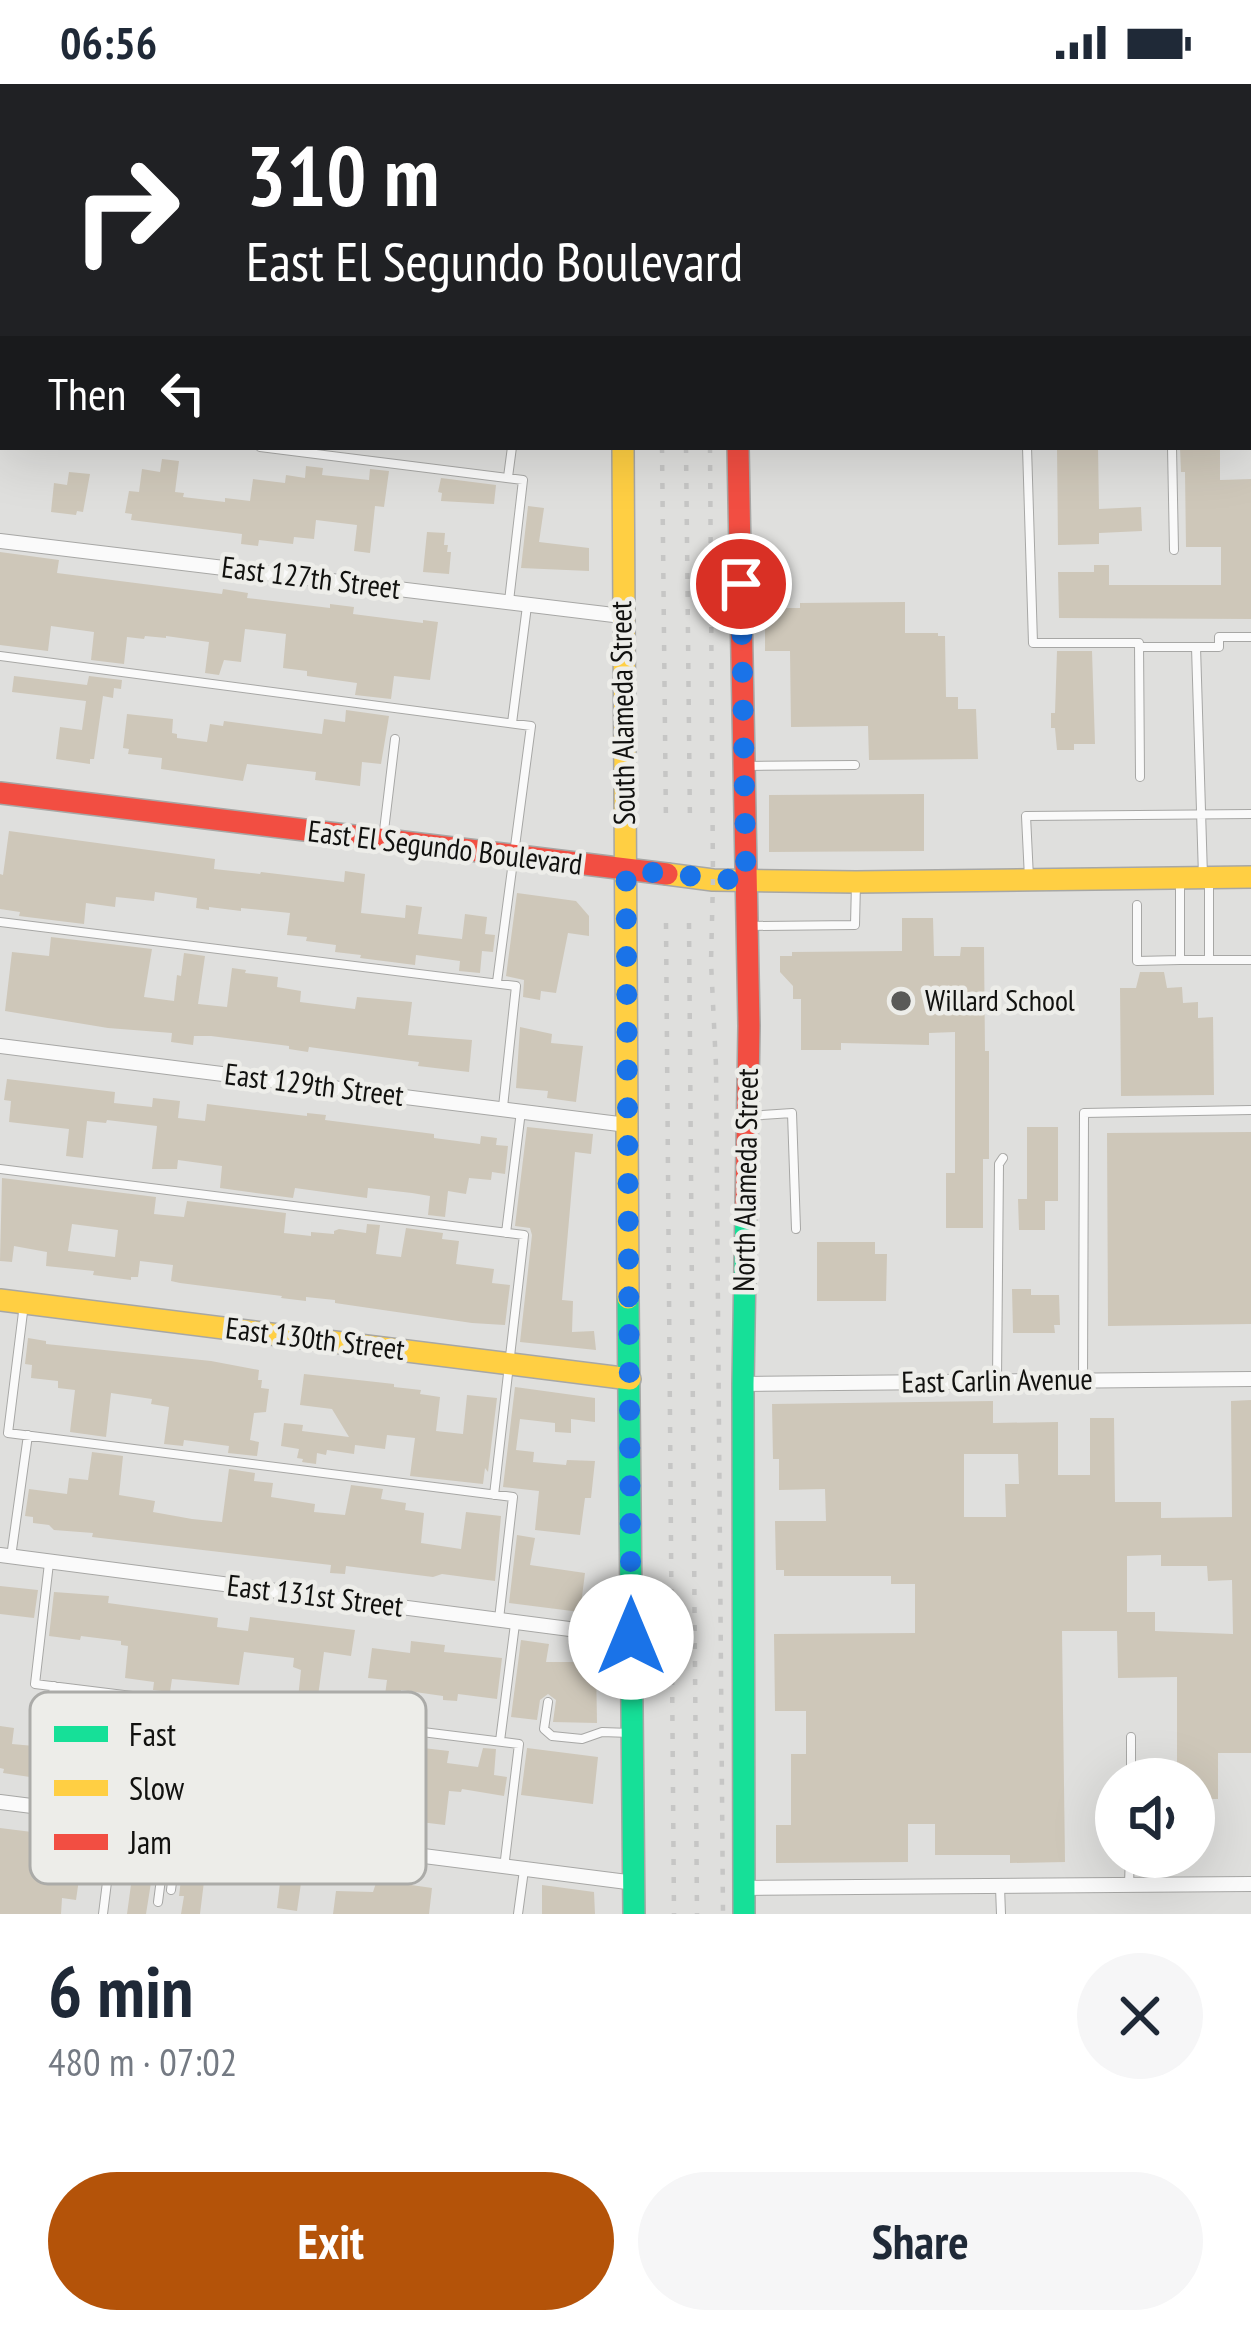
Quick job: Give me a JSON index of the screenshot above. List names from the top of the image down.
{
  "streets": {
    "street": [
      "East 127th Street",
      "South Alameda Street",
      "East El Segundo Boulevard",
      "East 129th Street",
      "North Alameda Street",
      "East 130th Street",
      "East Carlin Avenue",
      "East 131st Street"
    ]
  },
  "crossings": [
    ["East 127th Street", "South Alameda Street"],
    ["South Alameda Street", "East El Segundo Boulevard"],
    ["South Alameda Street", "East 129th Street"],
    ["South Alameda Street", "East 130th Street"],
    ["South Alameda Street", "East 131st Street"],
    ["East El Segundo Boulevard", "North Alameda Street"],
    ["North Alameda Street", "East Carlin Avenue"]
  ],
  "places": ["Willard School"],
  "legend": ["Fast", "Slow", "Jam"],
  "page": {
    "status": "06:56",
    "turn": ["310 m", "East El Segundo Boulevard"],
    "then": "Then",
    "heading": ["6 min", "480 m · 07:02"],
    "buttons": ["Exit", "Share"]
  }
}
